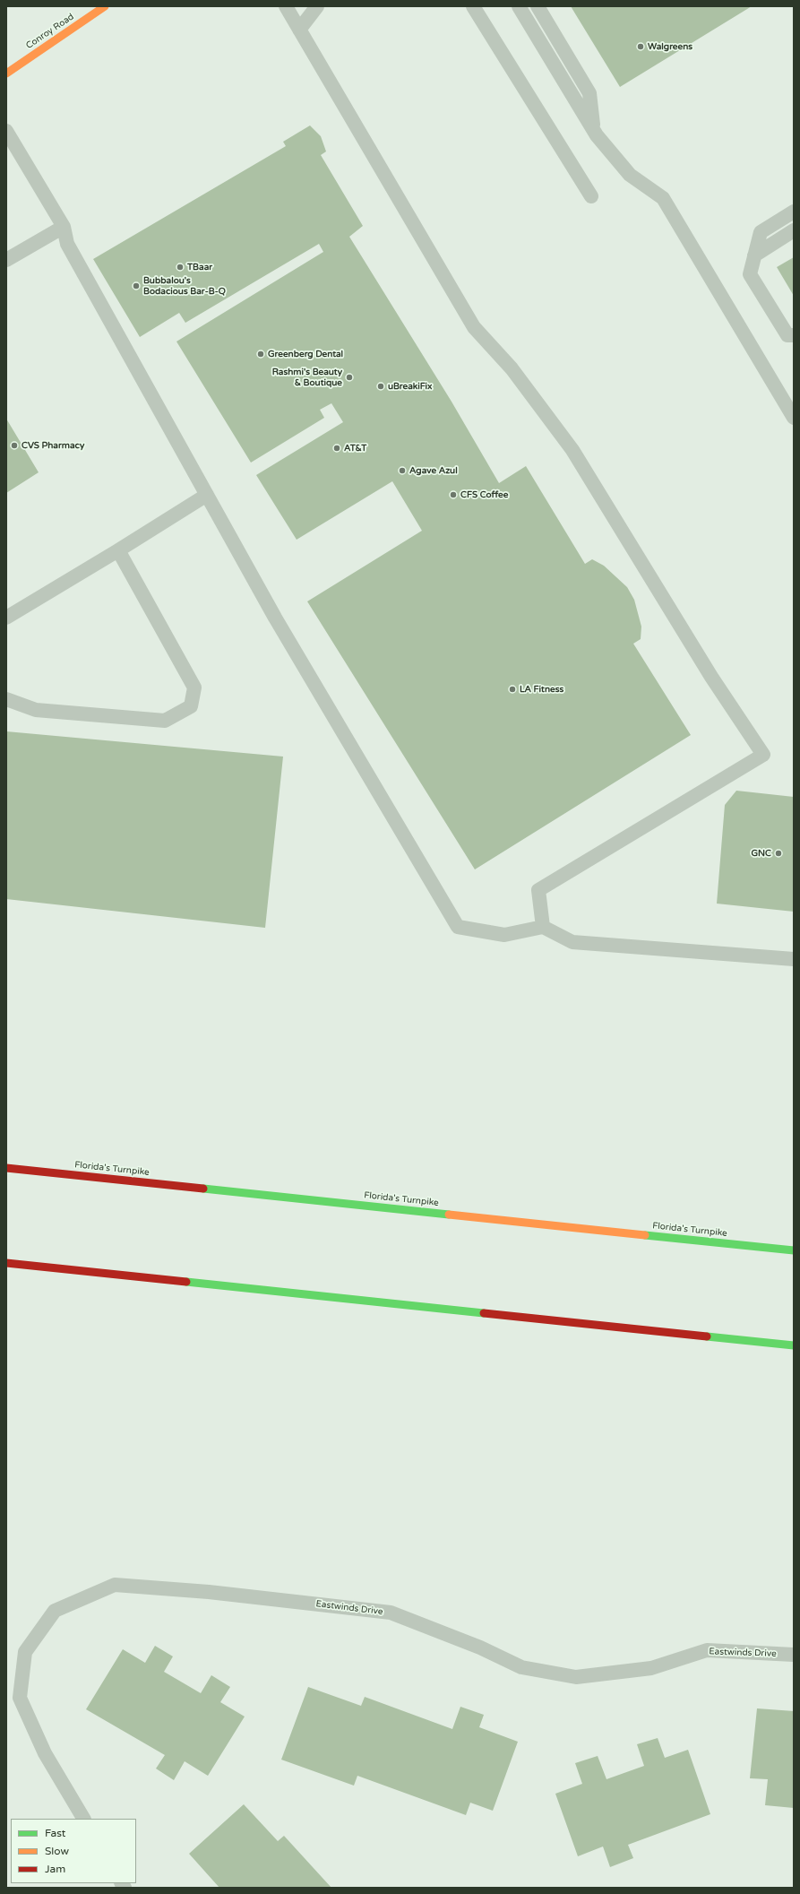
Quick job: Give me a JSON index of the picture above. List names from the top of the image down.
{
  "streets": {
    "main road": ["Conroy Road", "Florida's Turnpike"],
    "lane": ["Eastwinds Drive"]
  },
  "places": [
    "Walgreens",
    "TBaar",
    "Bubbalou's Bodacious Bar-B-Q",
    "Greenberg Dental",
    "Rashmi's Beauty & Boutique",
    "uBreakiFix",
    "CVS Pharmacy",
    "AT&T",
    "Agave Azul",
    "CFS Coffee",
    "LA Fitness",
    "GNC"
  ],
  "legend": ["Fast", "Slow", "Jam"]
}
